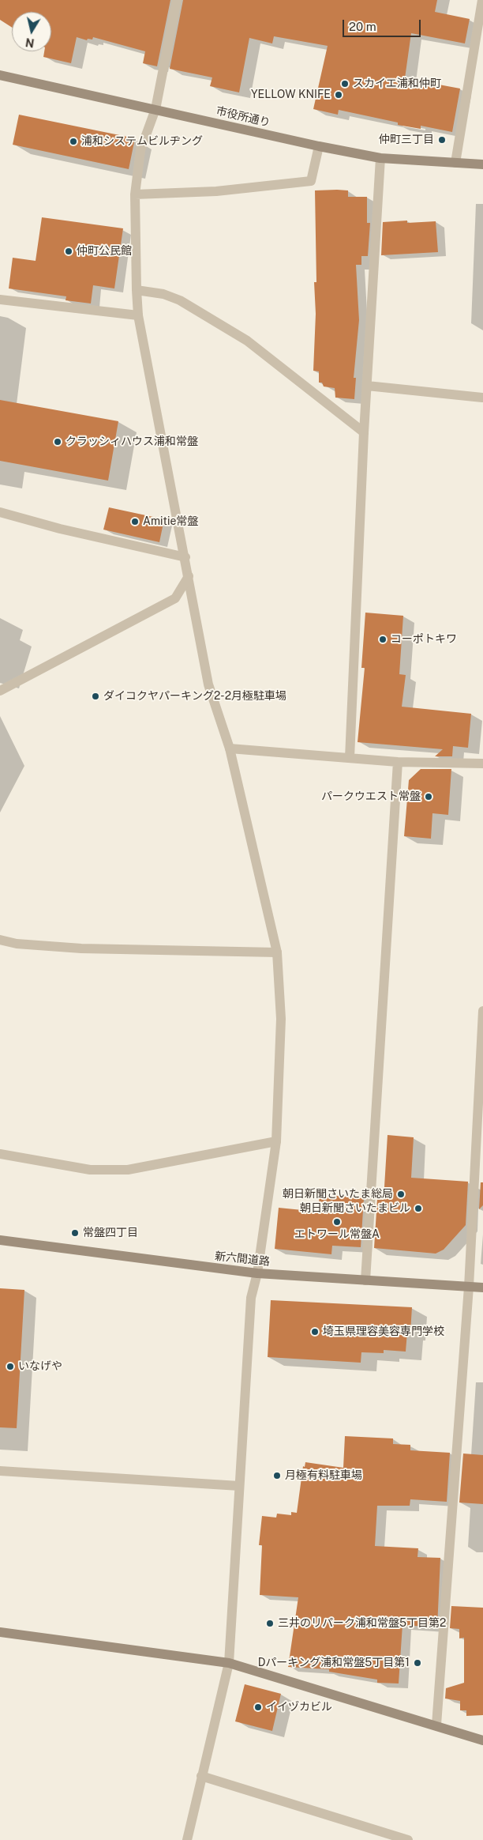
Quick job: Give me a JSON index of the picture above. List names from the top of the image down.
{
  "streets": {
    "street": ["市役所通り", "新六間道路"]
  },
  "places": [
    "スカイエ浦和仲町",
    "YELLOW KNIFE",
    "仲町三丁目",
    "浦和システムビルヂング",
    "仲町公民館",
    "クラッシィハウス浦和常盤",
    "Amitie常盤",
    "コーポトキワ",
    "ダイコクヤパーキング2-2月極駐車場",
    "パークウエスト常盤",
    "朝日新聞さいたま総局",
    "朝日新聞さいたまビル",
    "エトワール常盤A",
    "常盤四丁目",
    "埼玉県理容美容専門学校",
    "いなげや",
    "月極有料駐車場",
    "三井のリパーク浦和常盤5丁目第2",
    "Dパーキング浦和常盤5丁目第1",
    "イイヅカビル"
  ],
  "scale_bar": "20 m",
  "north": "bottom"
}
